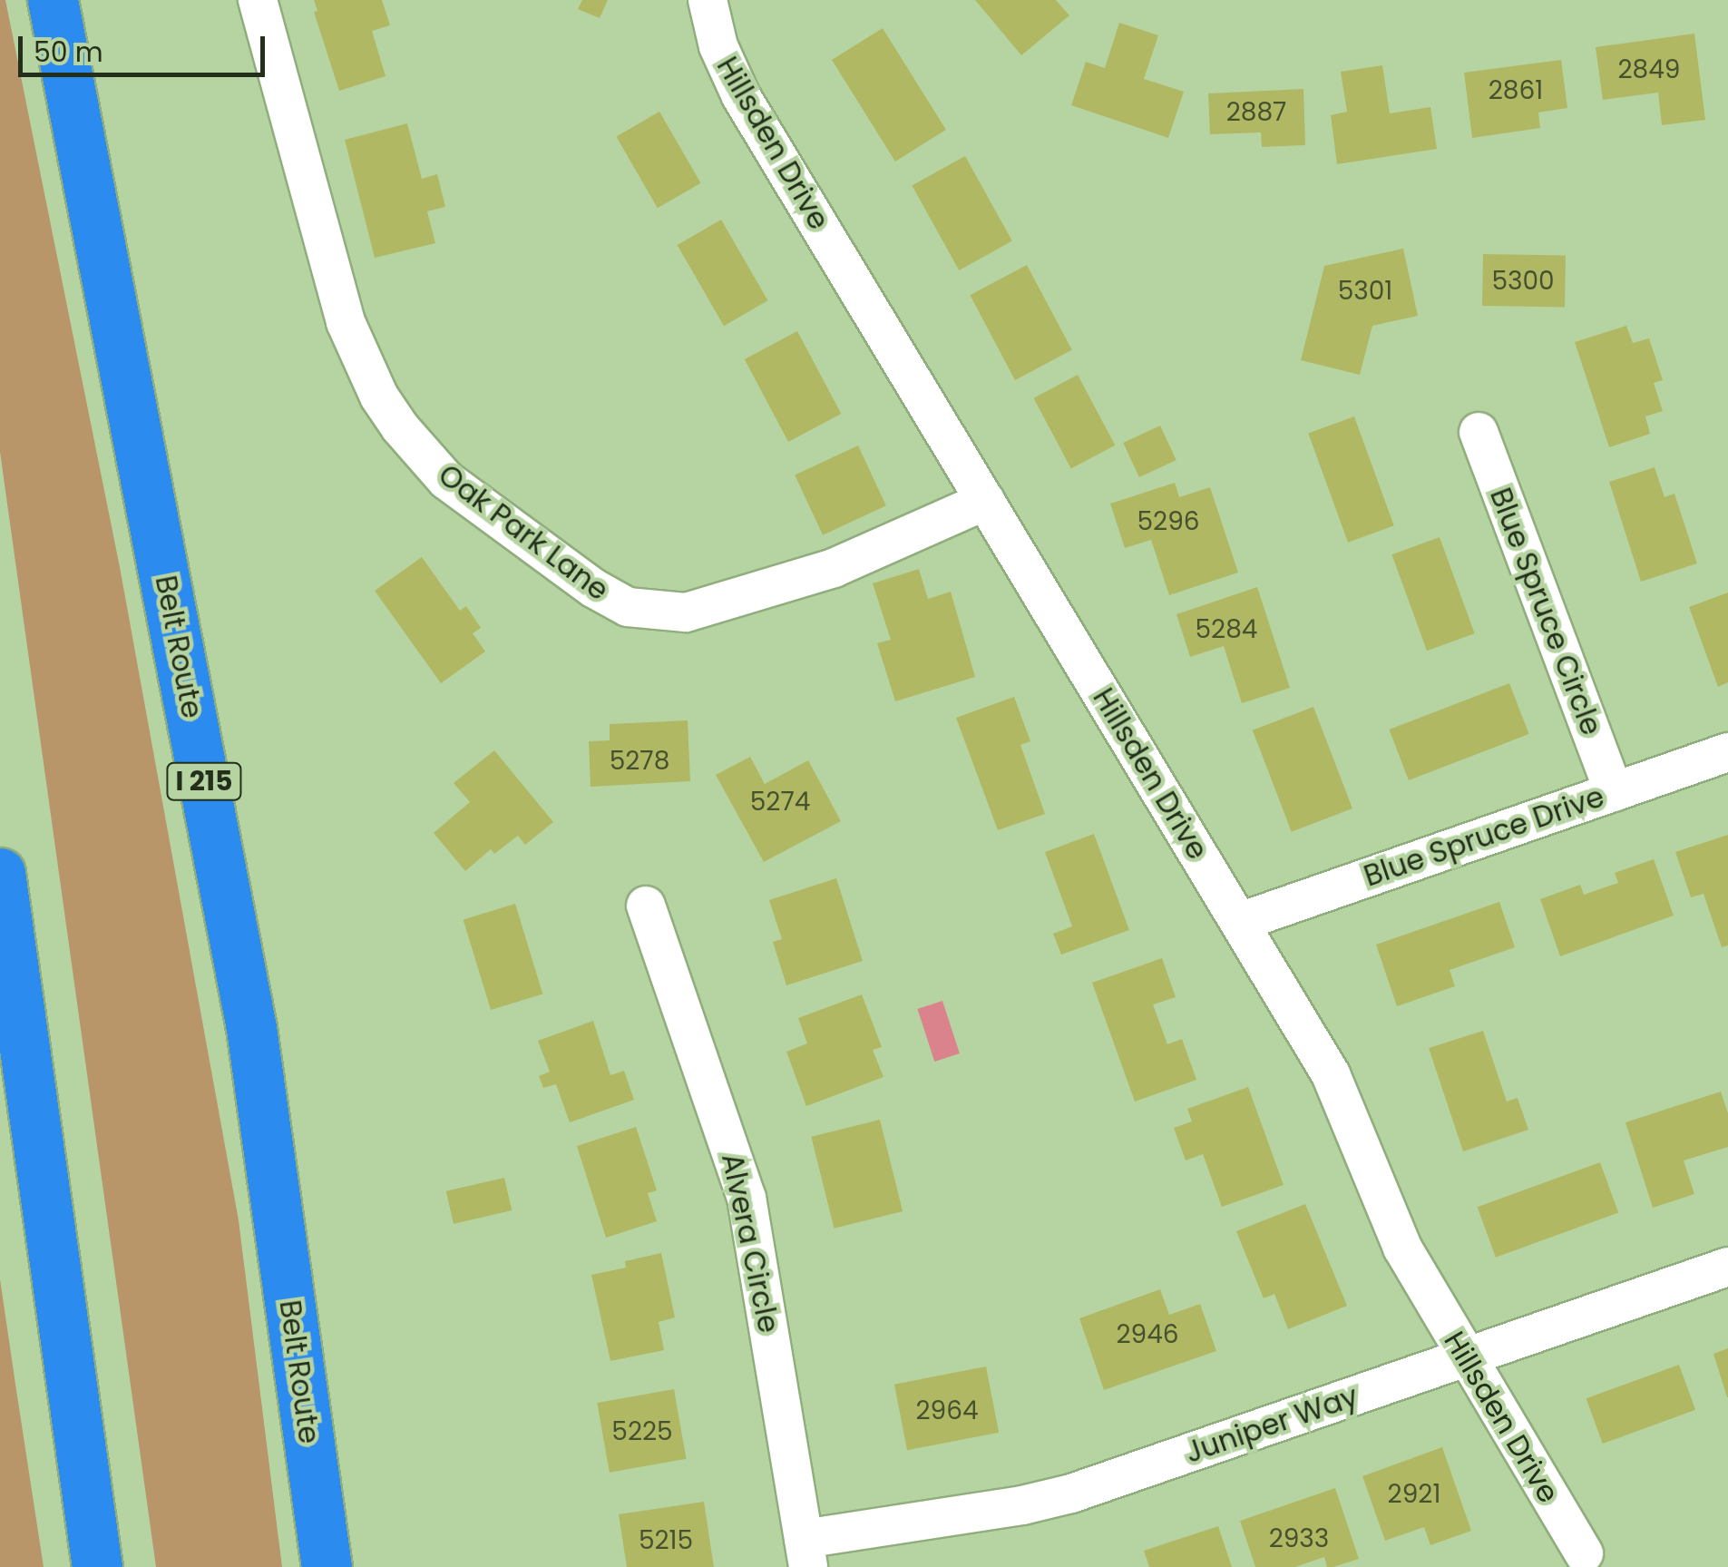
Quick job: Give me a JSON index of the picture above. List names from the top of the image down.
{
  "streets": {
    "highway": ["Belt Route", "I 215"],
    "street": [
      "Hillsden Drive",
      "Oak Park Lane",
      "Blue Spruce Circle",
      "Blue Spruce Drive",
      "Alvera Circle",
      "Juniper Way"
    ]
  },
  "crossings": [
    ["Hillsden Drive", "Oak Park Lane"],
    ["Hillsden Drive", "Blue Spruce Drive"],
    ["Hillsden Drive", "Juniper Way"],
    ["Blue Spruce Circle", "Blue Spruce Drive"],
    ["Alvera Circle", "Juniper Way"]
  ],
  "house_numbers": [
    "2849",
    "2861",
    "2887",
    "5300",
    "5301",
    "5296",
    "5284",
    "5278",
    "5274",
    "2946",
    "2964",
    "5225",
    "2921",
    "2933",
    "5215"
  ],
  "scale_bar": "50 m"
}
